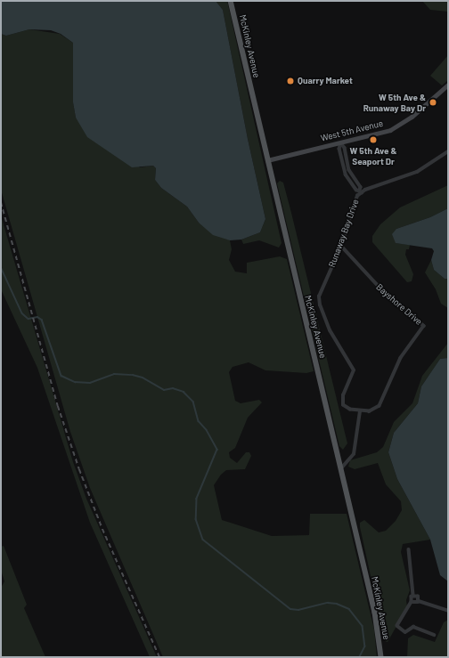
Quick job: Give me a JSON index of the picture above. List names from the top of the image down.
{
  "streets": {
    "main road": ["McKinley Avenue", "West 5th Avenue"],
    "street": ["Runaway Bay Drive", "Bayshore Drive"]
  },
  "crossings": [
    ["McKinley Avenue", "West 5th Avenue"],
    ["Runaway Bay Drive", "Bayshore Drive"]
  ],
  "places": ["Quarry Market", "W 5th Ave & Runaway Bay Dr", "W 5th Ave & Seaport Dr"]
}
